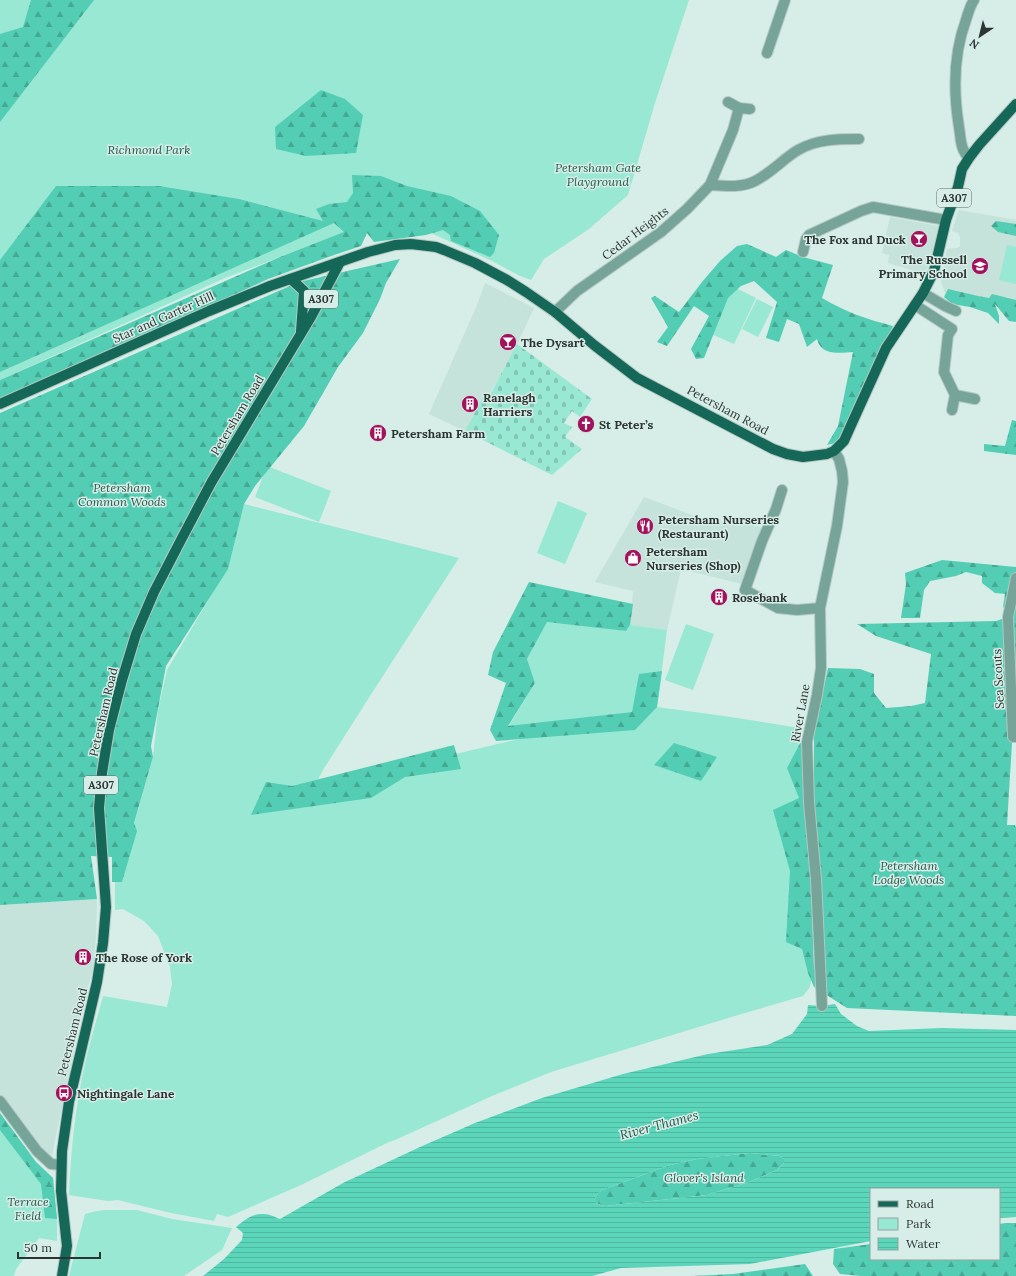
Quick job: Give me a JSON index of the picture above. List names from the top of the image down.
{
  "streets": {
    "main road": ["A307", "Star and Garter Hill", "Petersham Road"],
    "street": ["Cedar Heights", "Sea Scouts", "River Lane"]
  },
  "crossings": [
    ["A307", "Petersham Road"],
    ["A307", "River Lane"],
    ["Cedar Heights", "Petersham Road"],
    ["Star and Garter Hill", "Petersham Road"],
    ["Petersham Road", "River Lane"]
  ],
  "water": ["River Thames"],
  "parks": [
    "Richmond Park",
    "Petersham Gate Playground",
    "Petersham Common Woods",
    "Petersham Lodge Woods",
    "Glover's Island",
    "Terrace Field"
  ],
  "places": {
    "bar": ["The Fox and Duck", "The Dysart"],
    "school or university": ["The Russell Primary School"],
    "building": [
      "Ranelagh Harriers",
      "Petersham Farm",
      "Rosebank",
      "The Rose of York"
    ],
    "church": ["St Peter’s"],
    "restaurant": ["Petersham Nurseries (Restaurant)"],
    "shop": ["Petersham Nurseries (Shop)"],
    "bus stop": ["Nightingale Lane"]
  },
  "legend": ["Road", "Park", "Water"],
  "scale_bar": "50 m",
  "north": "bottom left"
}
